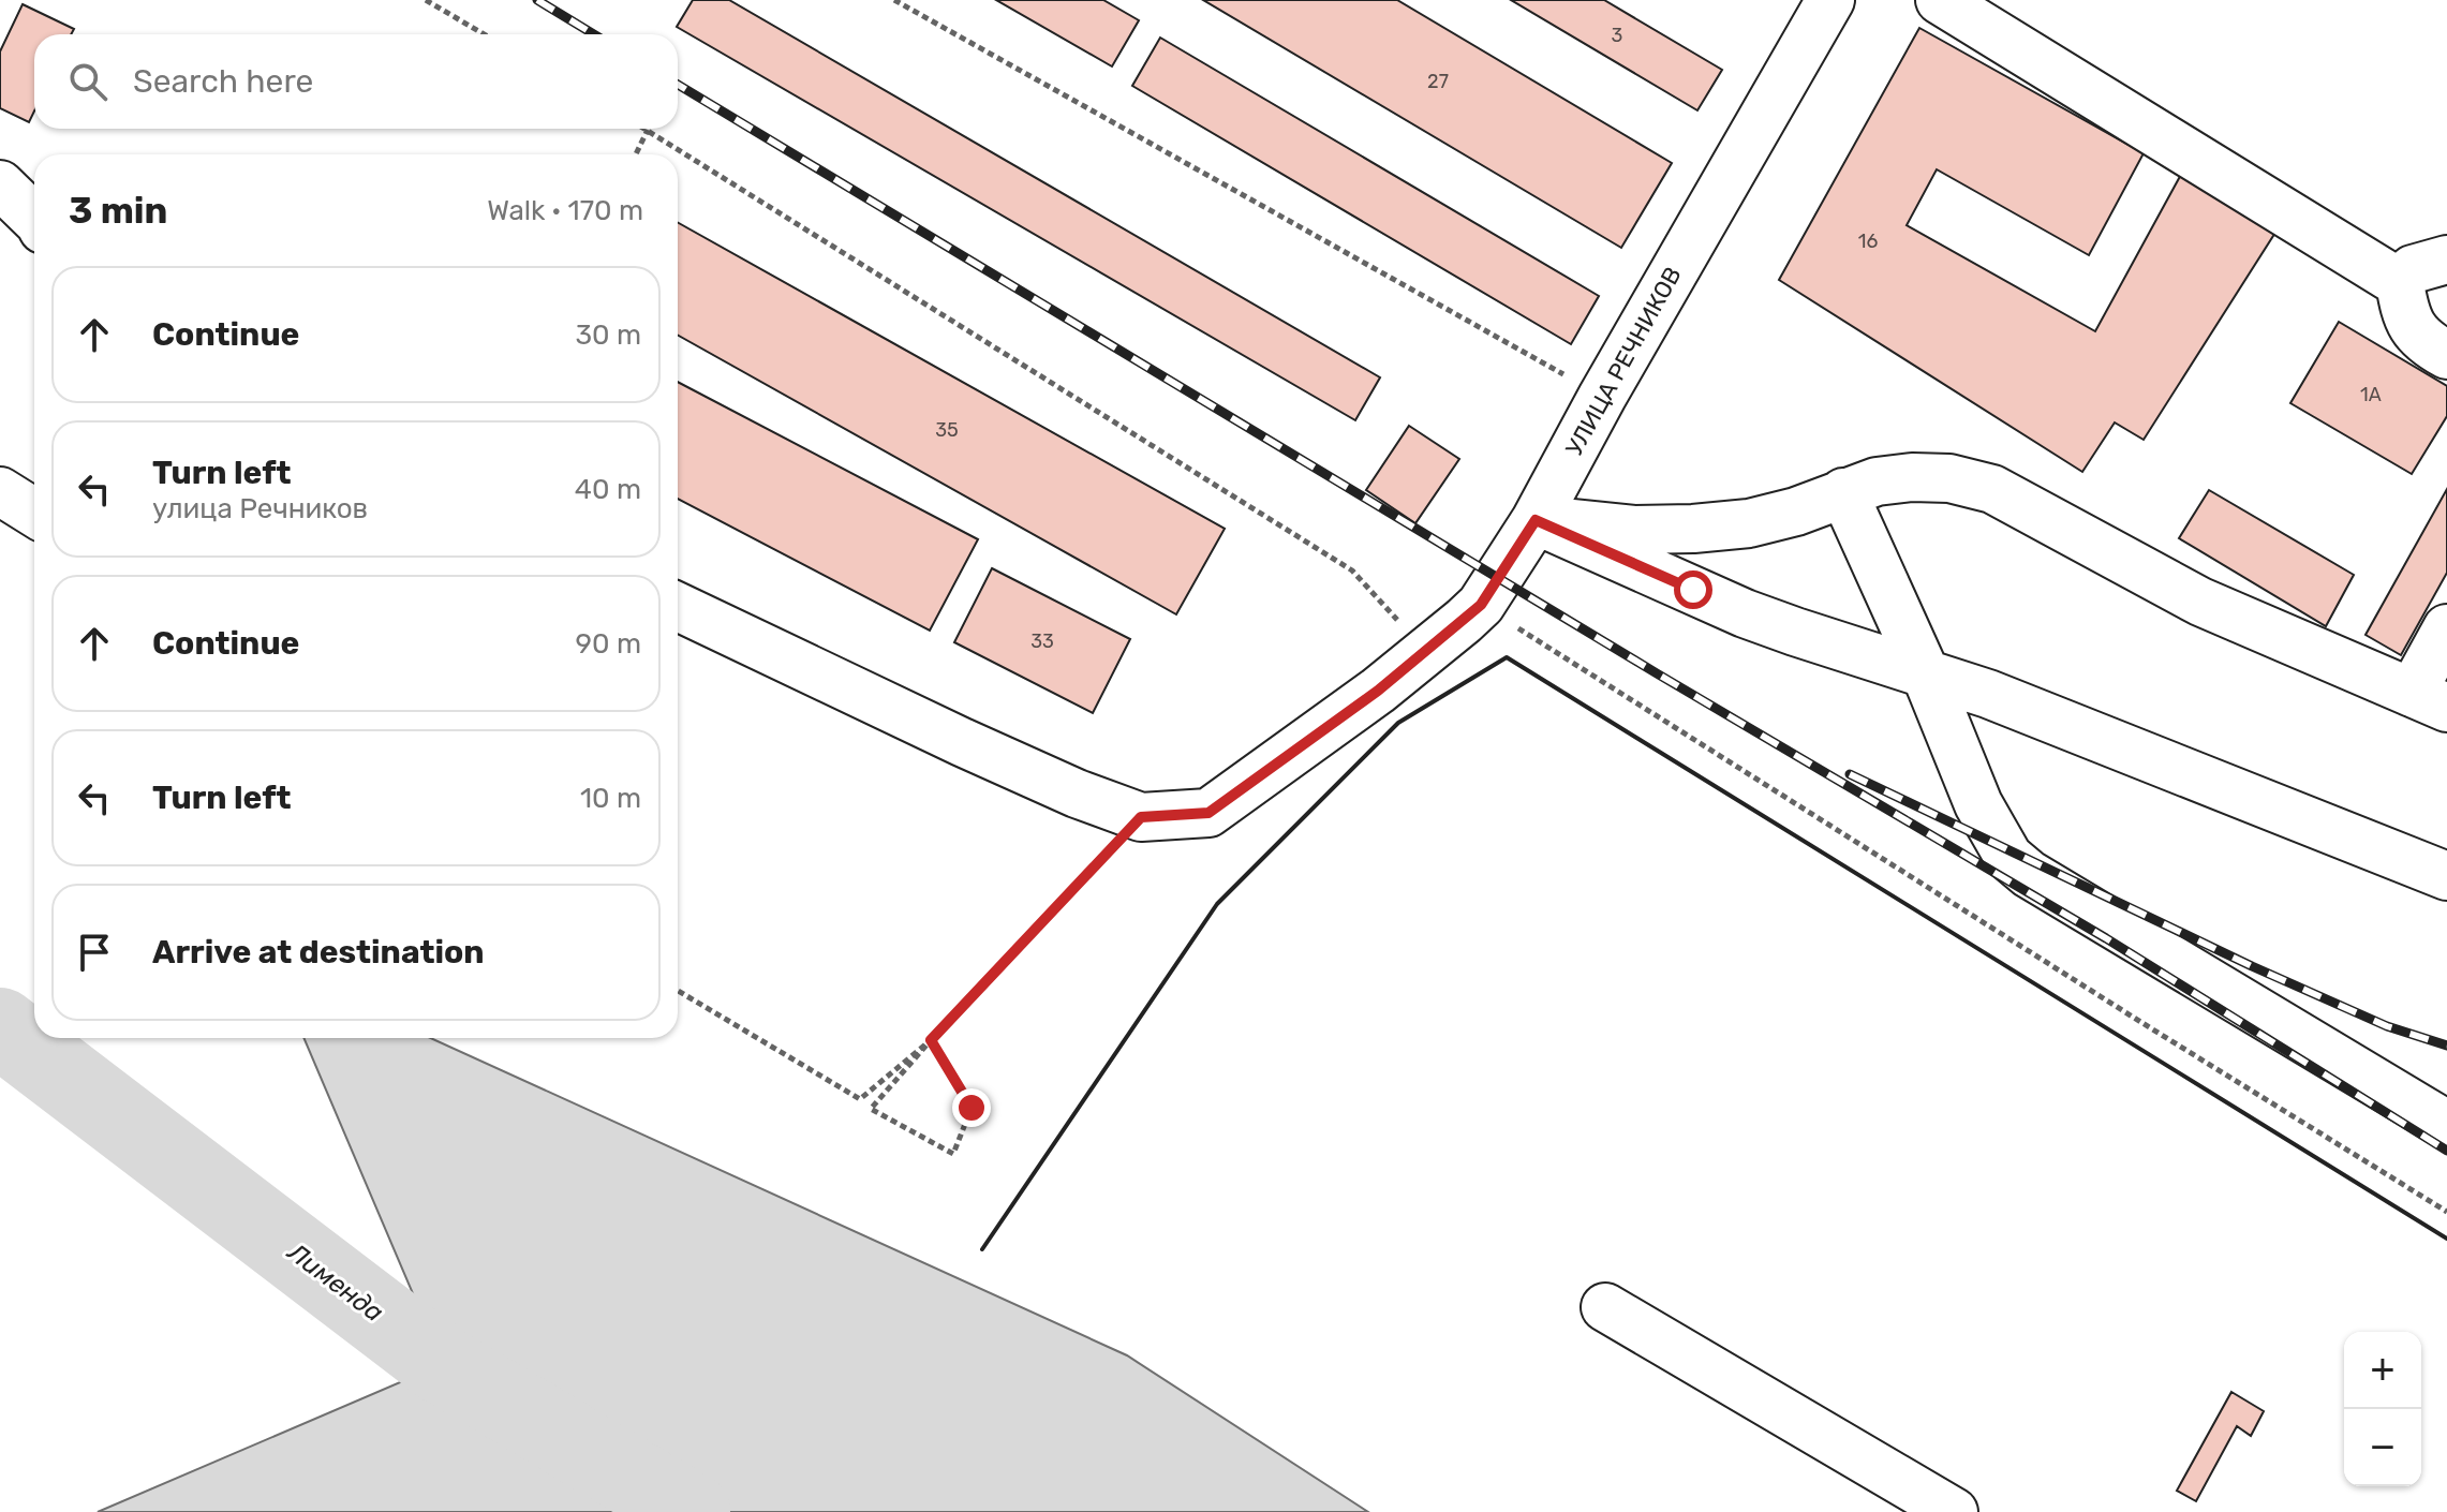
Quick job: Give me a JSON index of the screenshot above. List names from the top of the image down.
{
  "streets": {
    "street": ["УЛИЦА РЕЧНИКОВ"]
  },
  "water": ["Лименда"],
  "house_numbers": [
    "3",
    "27",
    "16",
    "1А",
    "35",
    "33"
  ],
  "page": {
    "search": "Search here",
    "heading": ["3 min", "Walk · 170 m"],
    "list": [
      ["Continue", "30 m"],
      ["Turn left", "улица Речников", "40 m"],
      ["Continue", "90 m"],
      ["Turn left", "10 m"],
      "Arrive at destination"
    ],
    "map_buttons": ["+", "−"]
  }
}
